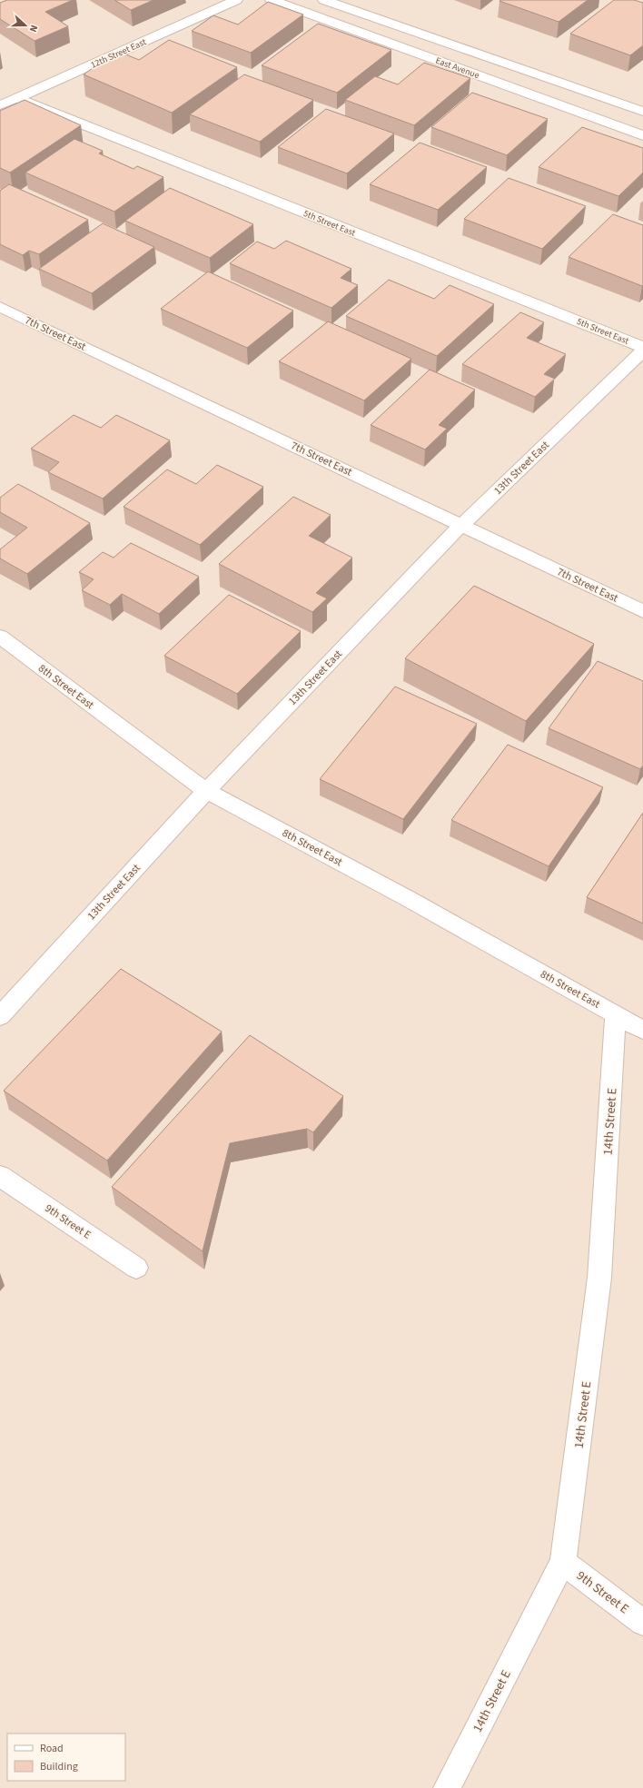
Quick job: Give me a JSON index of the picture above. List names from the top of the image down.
{
  "streets": {
    "street": [
      "12th Street East",
      "East Avenue",
      "5th Street East",
      "7th Street East",
      "13th Street East",
      "8th Street East",
      "14th Street E",
      "9th Street E"
    ]
  },
  "crossings": [
    ["12th Street East", "5th Street East"],
    ["7th Street East", "13th Street East"],
    ["13th Street East", "8th Street East"],
    ["8th Street East", "14th Street E"],
    ["14th Street E", "9th Street E"]
  ],
  "legend": ["Road", "Building"],
  "north": "right"
}
